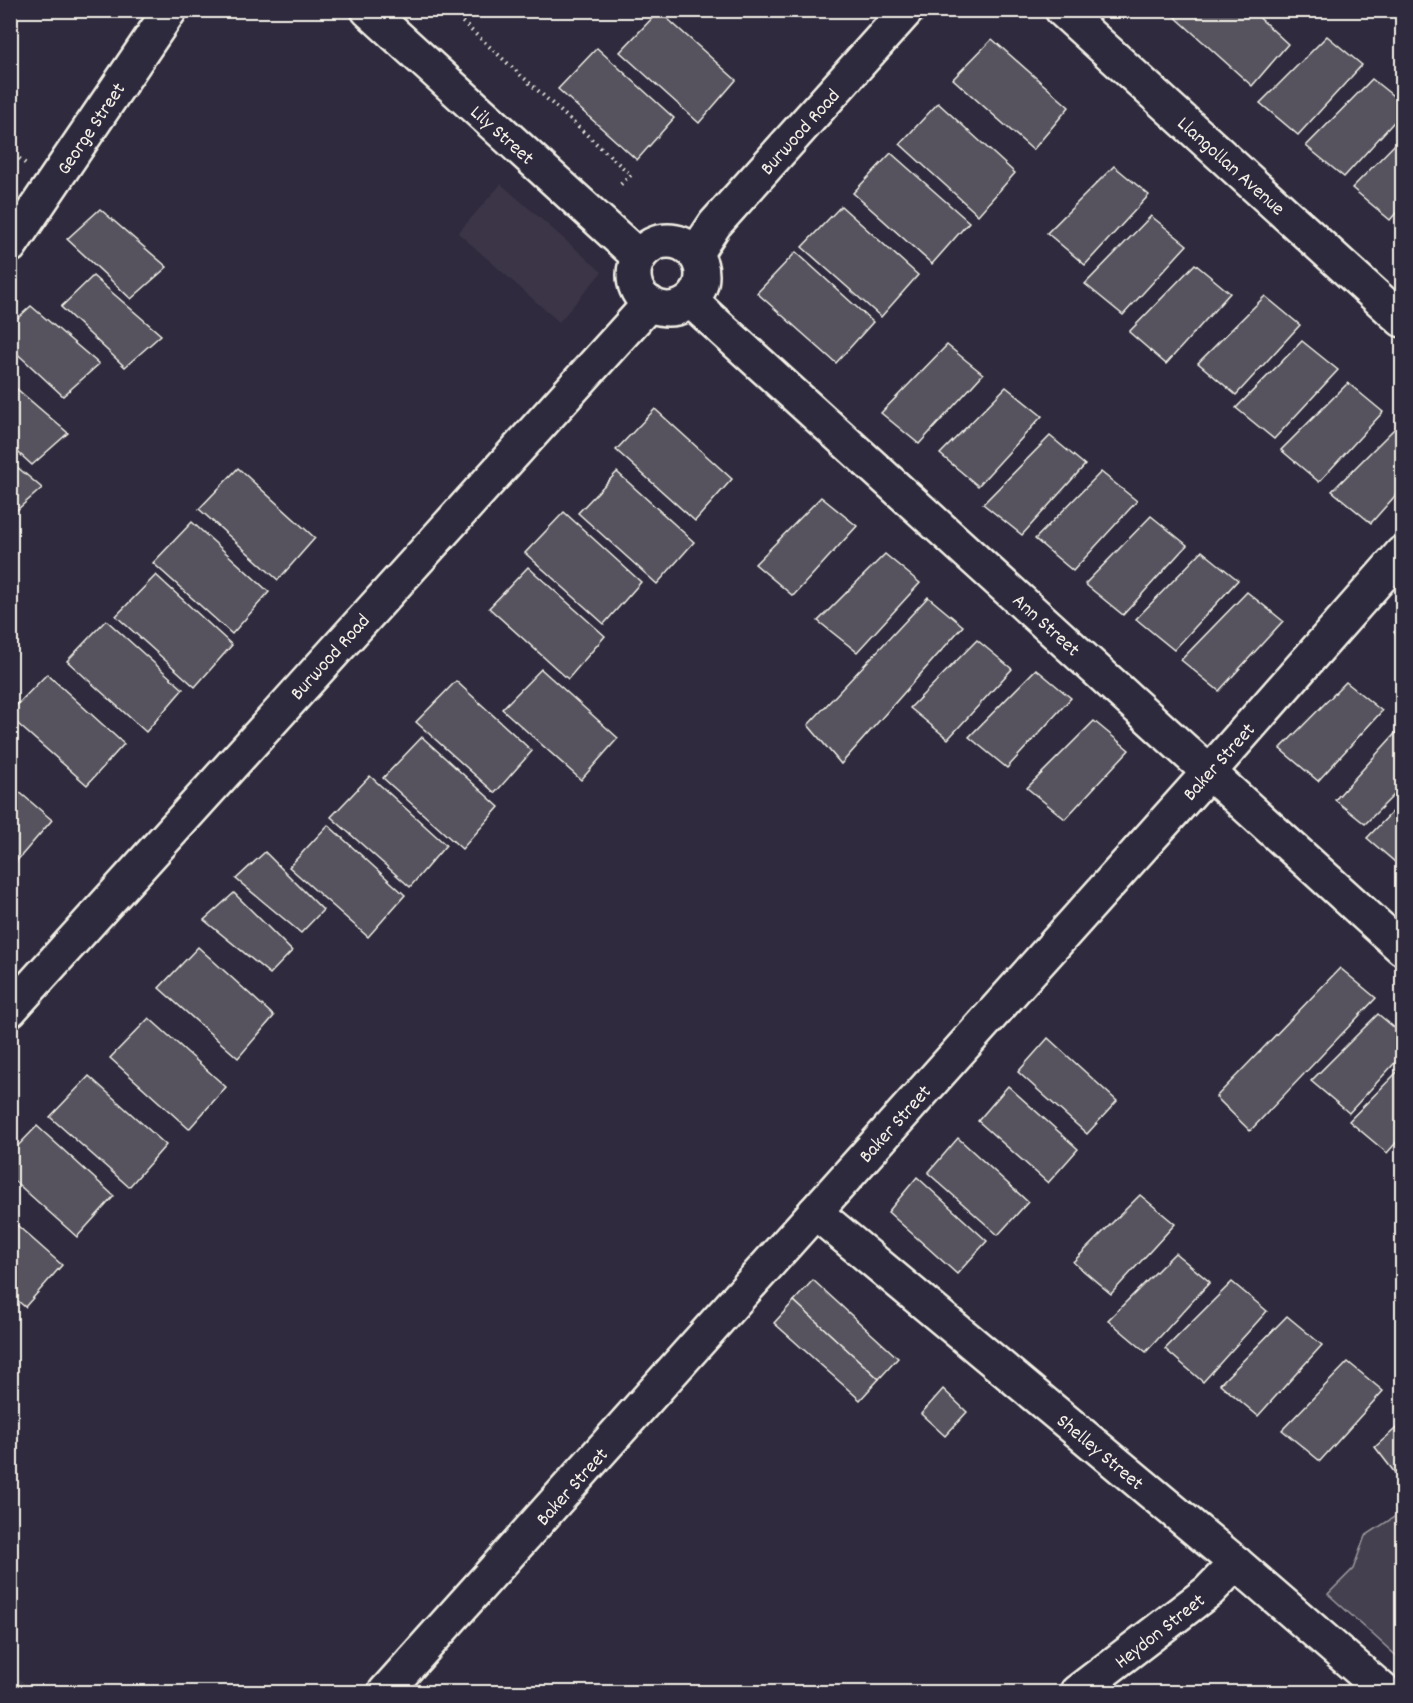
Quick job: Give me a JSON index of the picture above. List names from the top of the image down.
{
  "streets": {
    "street": [
      "George Street",
      "Burwood Road",
      "Lily Street",
      "Llangollan Avenue",
      "Ann Street",
      "Baker Street",
      "Shelley Street",
      "Heydon Street"
    ]
  },
  "crossings": [
    ["Burwood Road", "Lily Street"],
    ["Burwood Road", "Ann Street"],
    ["Lily Street", "Ann Street"],
    ["Ann Street", "Baker Street"],
    ["Baker Street", "Shelley Street"],
    ["Shelley Street", "Heydon Street"]
  ]
}
